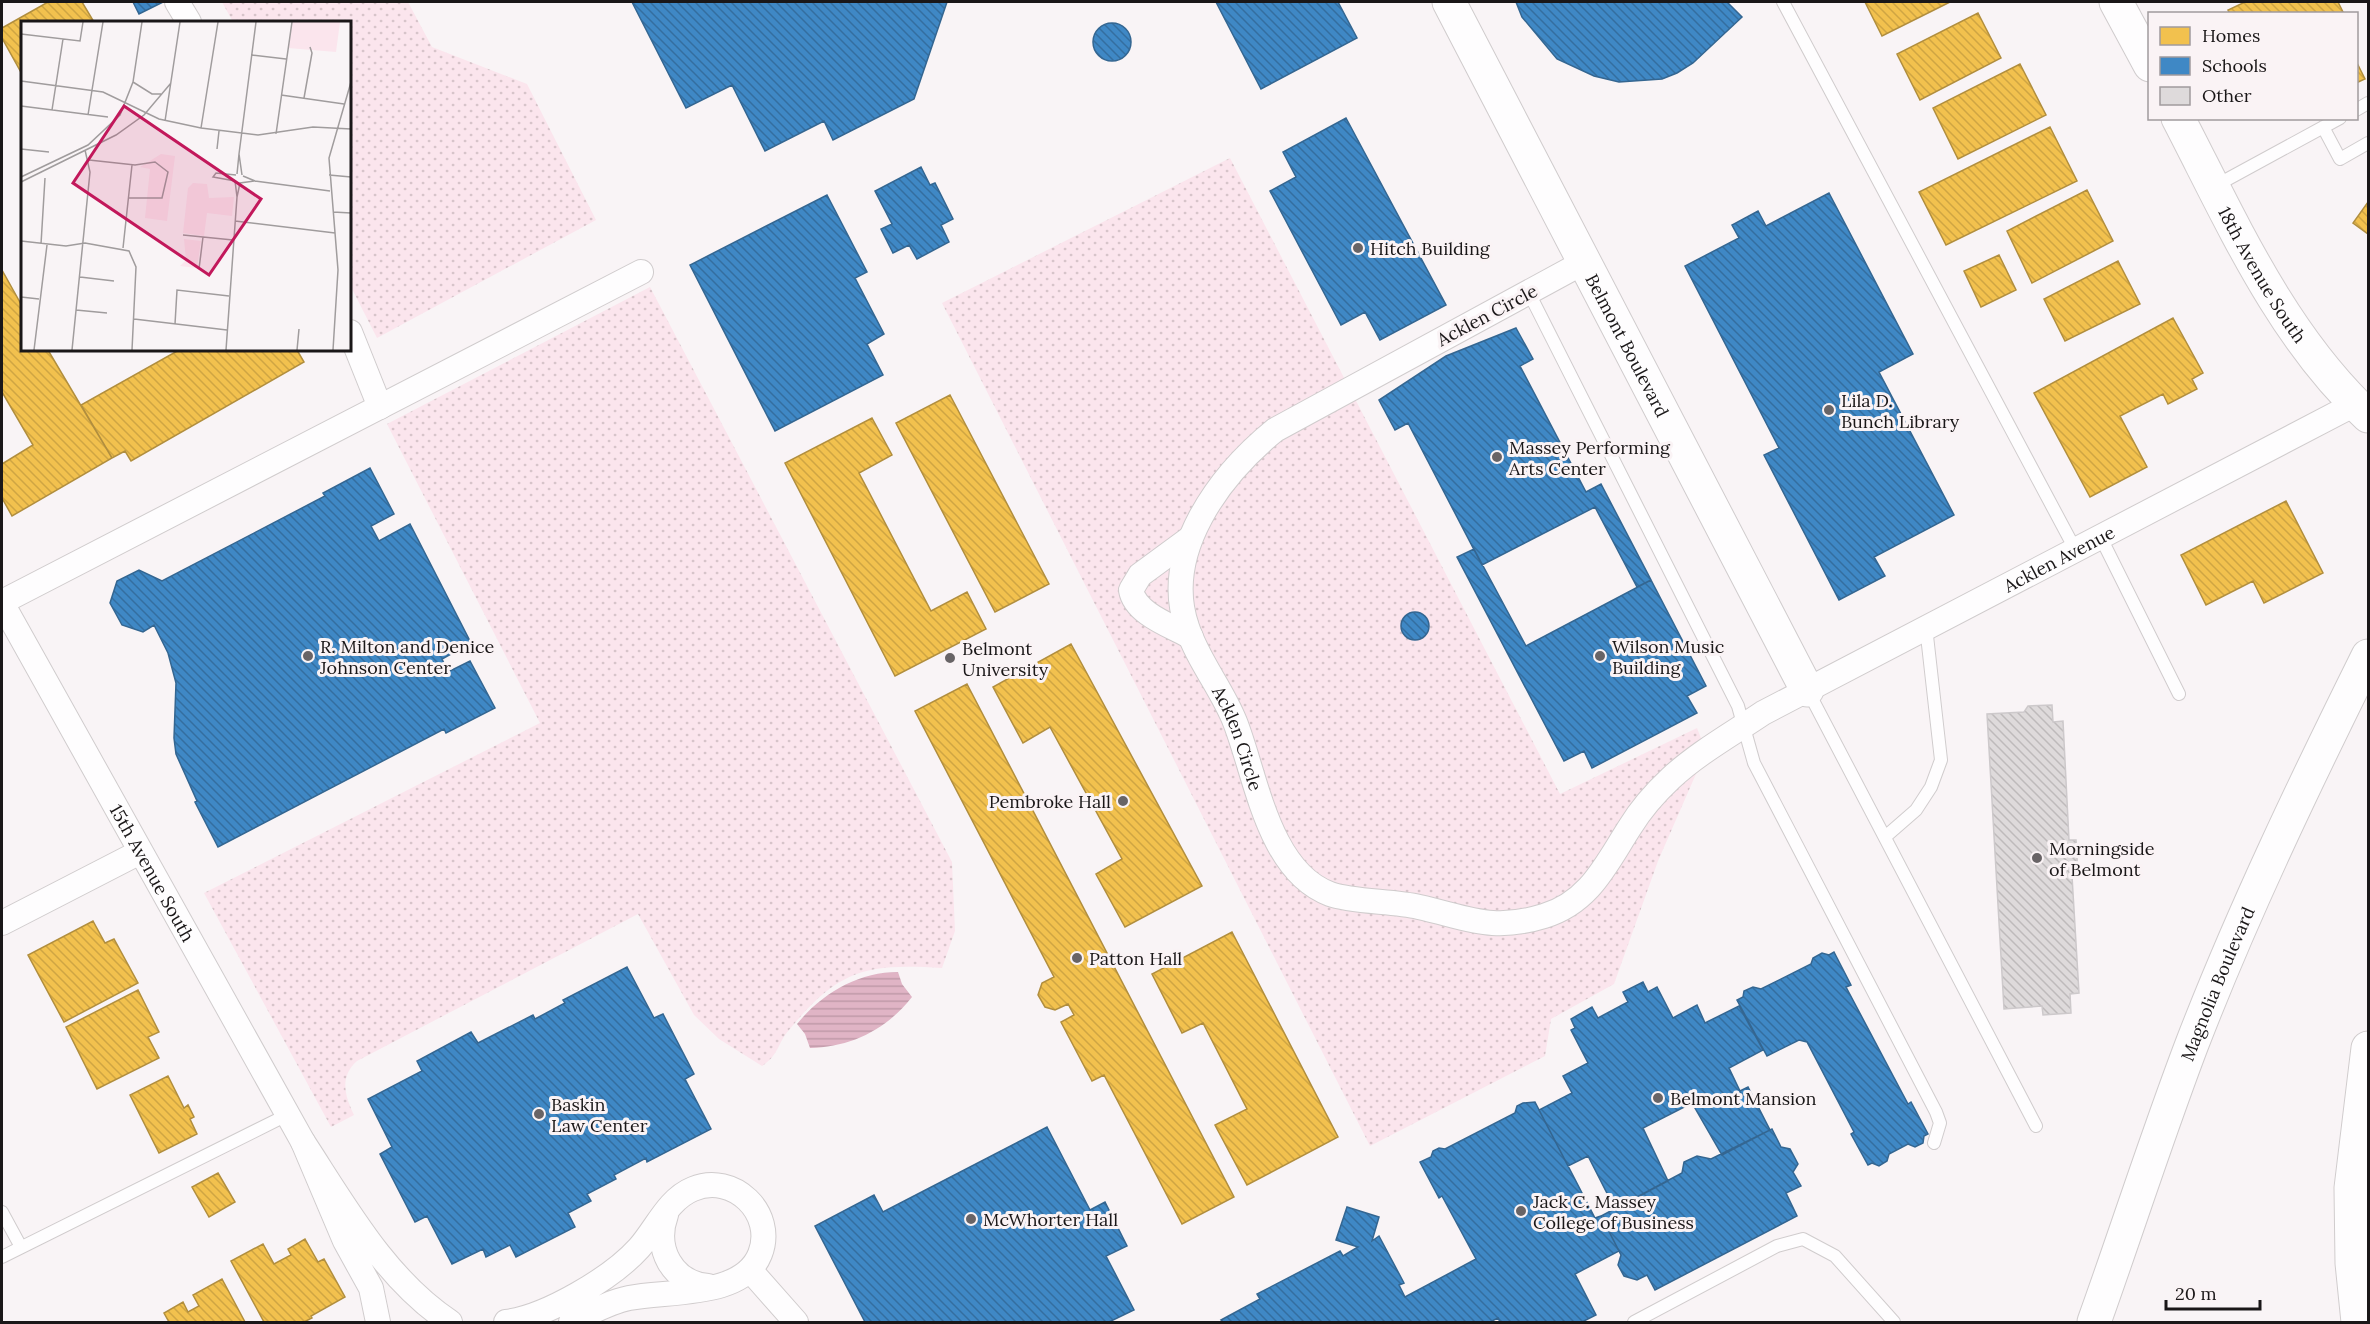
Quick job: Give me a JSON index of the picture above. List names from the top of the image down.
{
  "streets": {
    "street": [
      "18th Avenue South",
      "Acklen Circle",
      "Belmont Boulevard",
      "Acklen Avenue",
      "15th Avenue South",
      "Magnolia Boulevard"
    ]
  },
  "crossings": [
    ["18th Avenue South", "Acklen Avenue"],
    ["Acklen Circle", "Belmont Boulevard"],
    ["Acklen Circle", "Acklen Avenue"],
    ["Belmont Boulevard", "Acklen Avenue"]
  ],
  "places": [
    "Hitch Building",
    "Lila D. Bunch Library",
    "Massey Performing Arts Center",
    "R. Milton and Denice Johnson Center",
    "Wilson Music Building",
    "Belmont University",
    "Pembroke Hall",
    "Morningside of Belmont",
    "Patton Hall",
    "Belmont Mansion",
    "Baskin Law Center",
    "Jack C. Massey College of Business",
    "McWhorter Hall"
  ],
  "legend": ["Homes", "Schools", "Other"],
  "scale_bar": "20 m"
}
